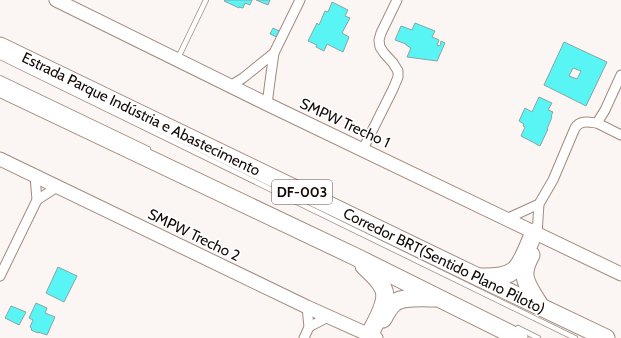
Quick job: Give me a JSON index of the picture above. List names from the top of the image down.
{
  "streets": {
    "highway": ["Estrada Parque Indústria e Abastecimento", "DF-003"],
    "street": ["SMPW Trecho 1", "SMPW Trecho 2"],
    "lane": ["Corredor BRT(Sentido Plano Piloto)"]
  }
}
